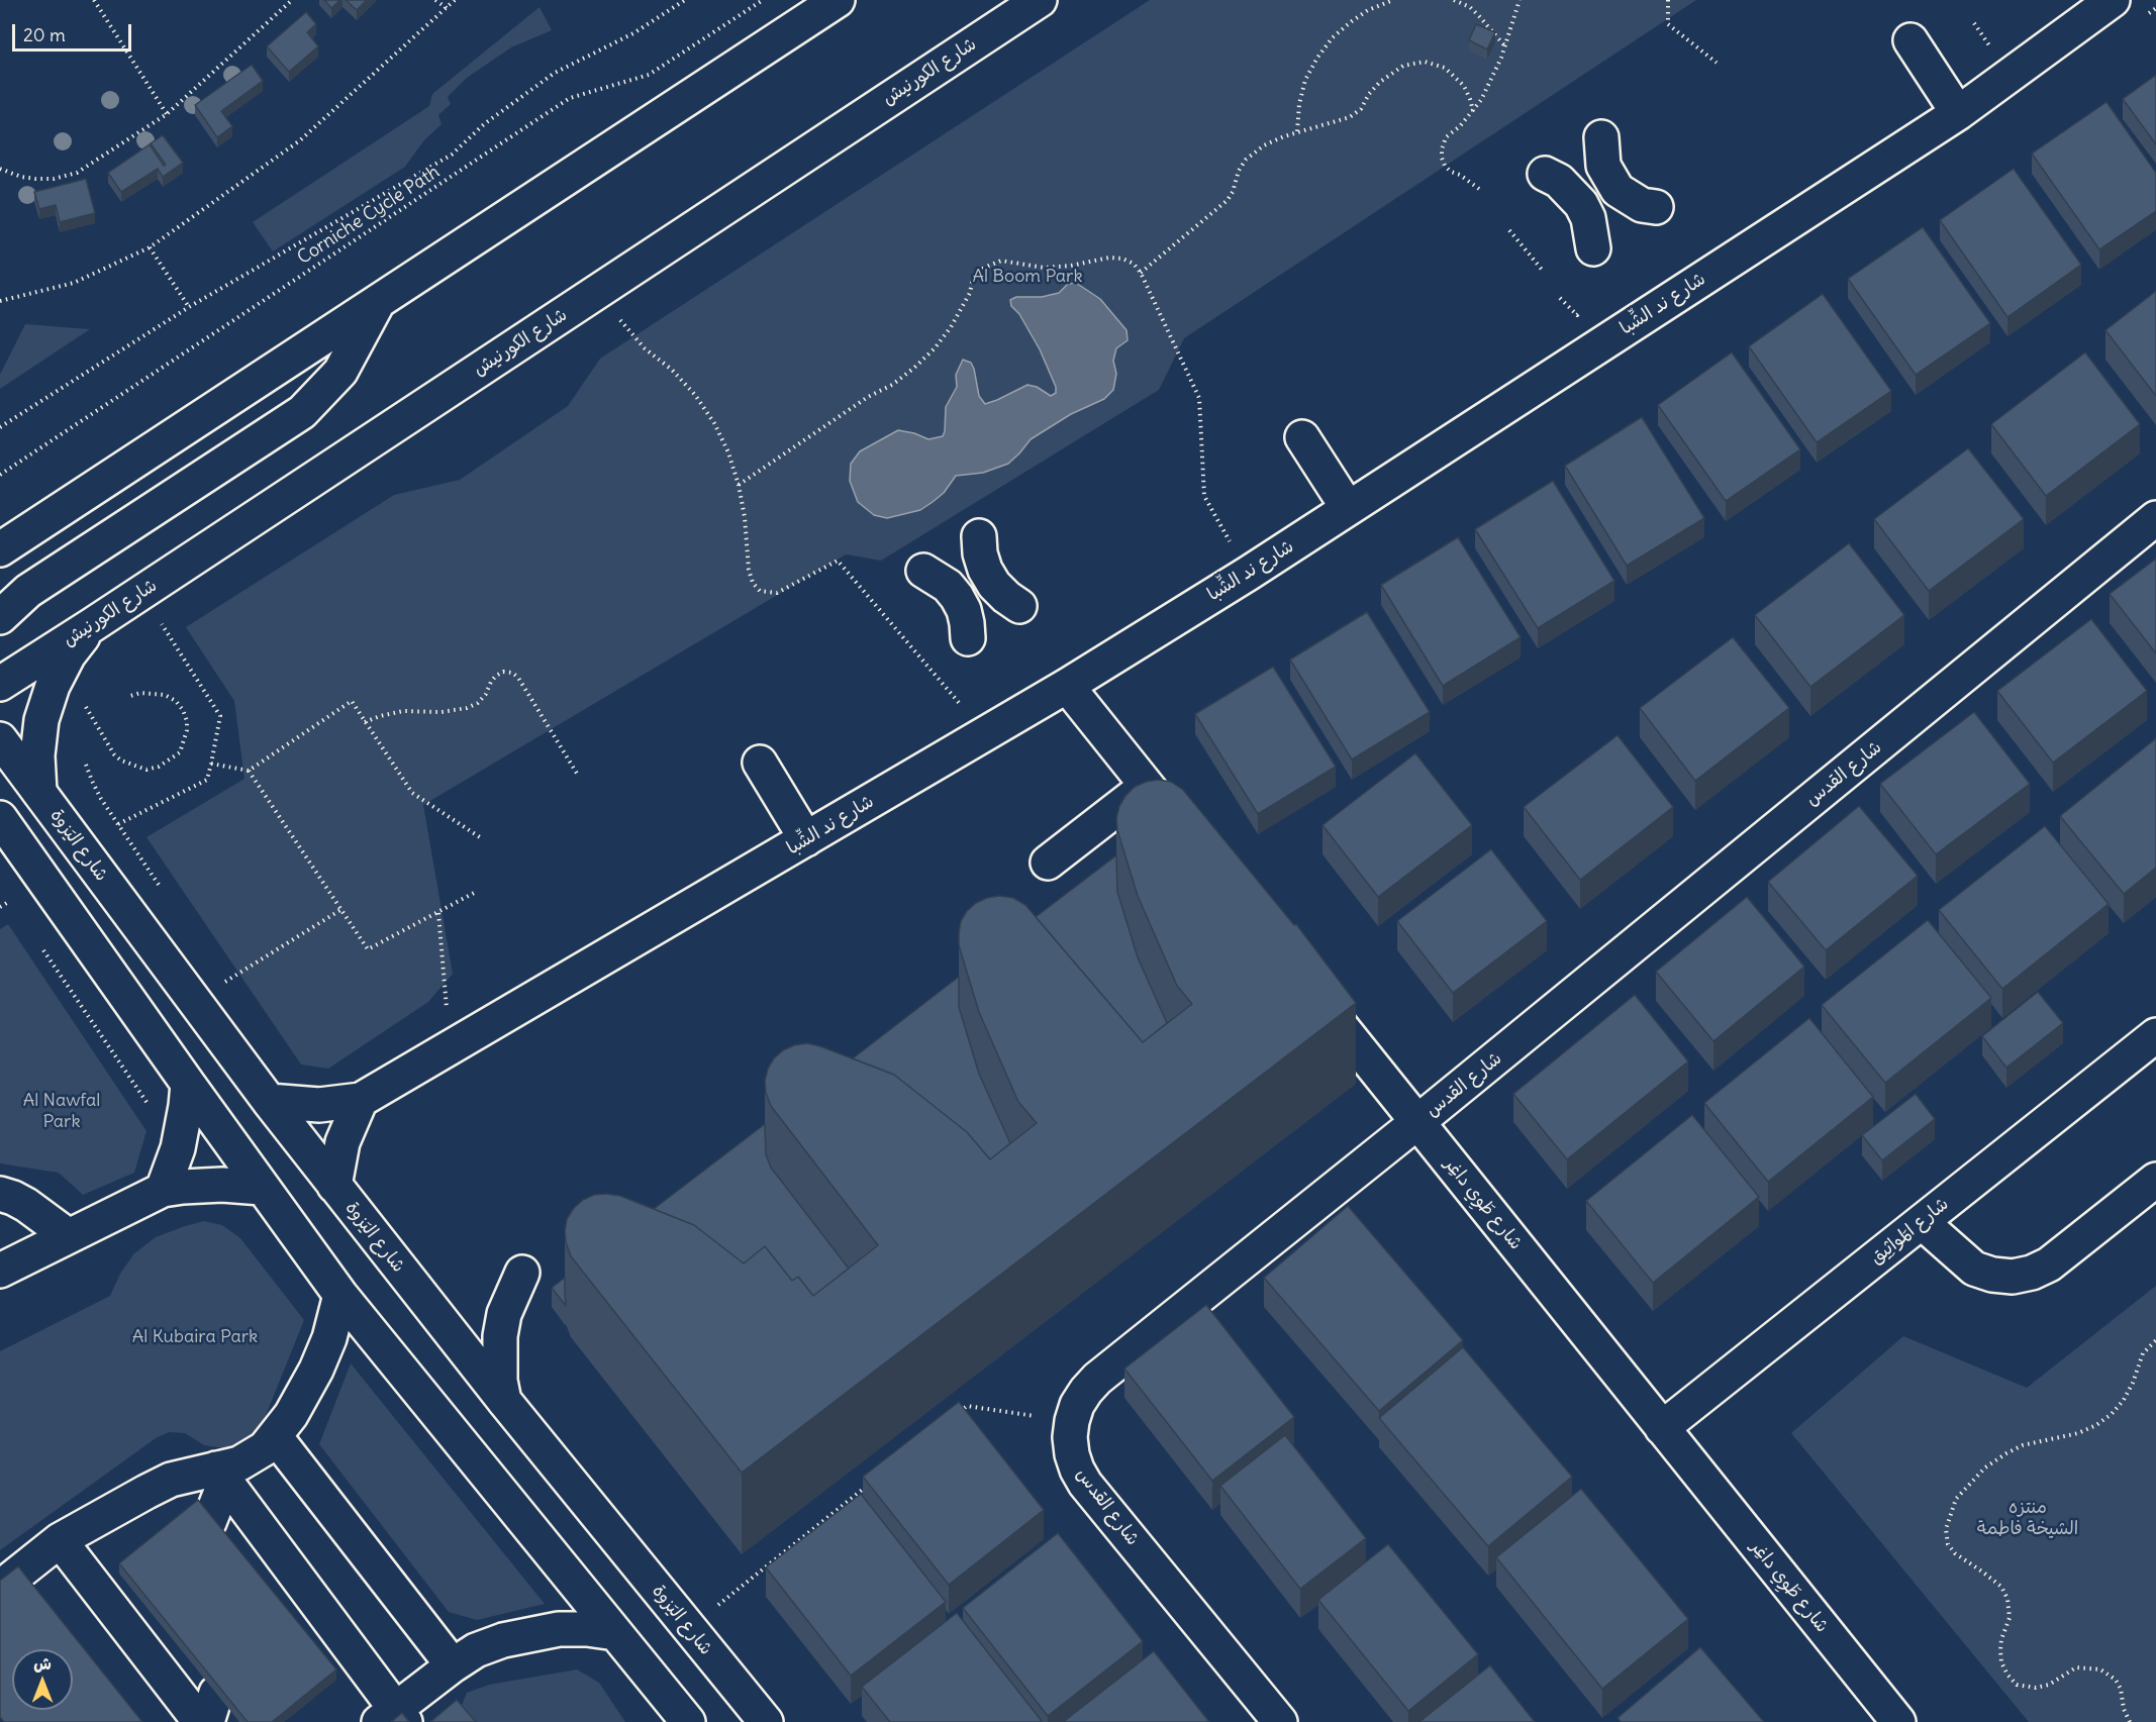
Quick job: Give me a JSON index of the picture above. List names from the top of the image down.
{
  "streets": {
    "street": [
      "شارع الكورنيش",
      "شارع ند الشِّبا",
      "شارع القدس",
      "شارع اليَزوة",
      "شارع طَوِي داغِر",
      "شارع المَواثِيق"
    ],
    "path": ["Corniche Cycle Path"]
  },
  "crossings": [
    ["شارع ند الشِّبا", "شارع اليَزوة"],
    ["شارع القدس", "شارع طَوِي داغِر"],
    ["شارع طَوِي داغِر", "شارع المَواثِيق"]
  ],
  "parks": [
    "Al Boom Park",
    "Al Nawfal Park",
    "Al Kubaira Park",
    "منتزه الشيخة فاطمة"
  ],
  "scale_bar": "20 m",
  "north": "top"
}
